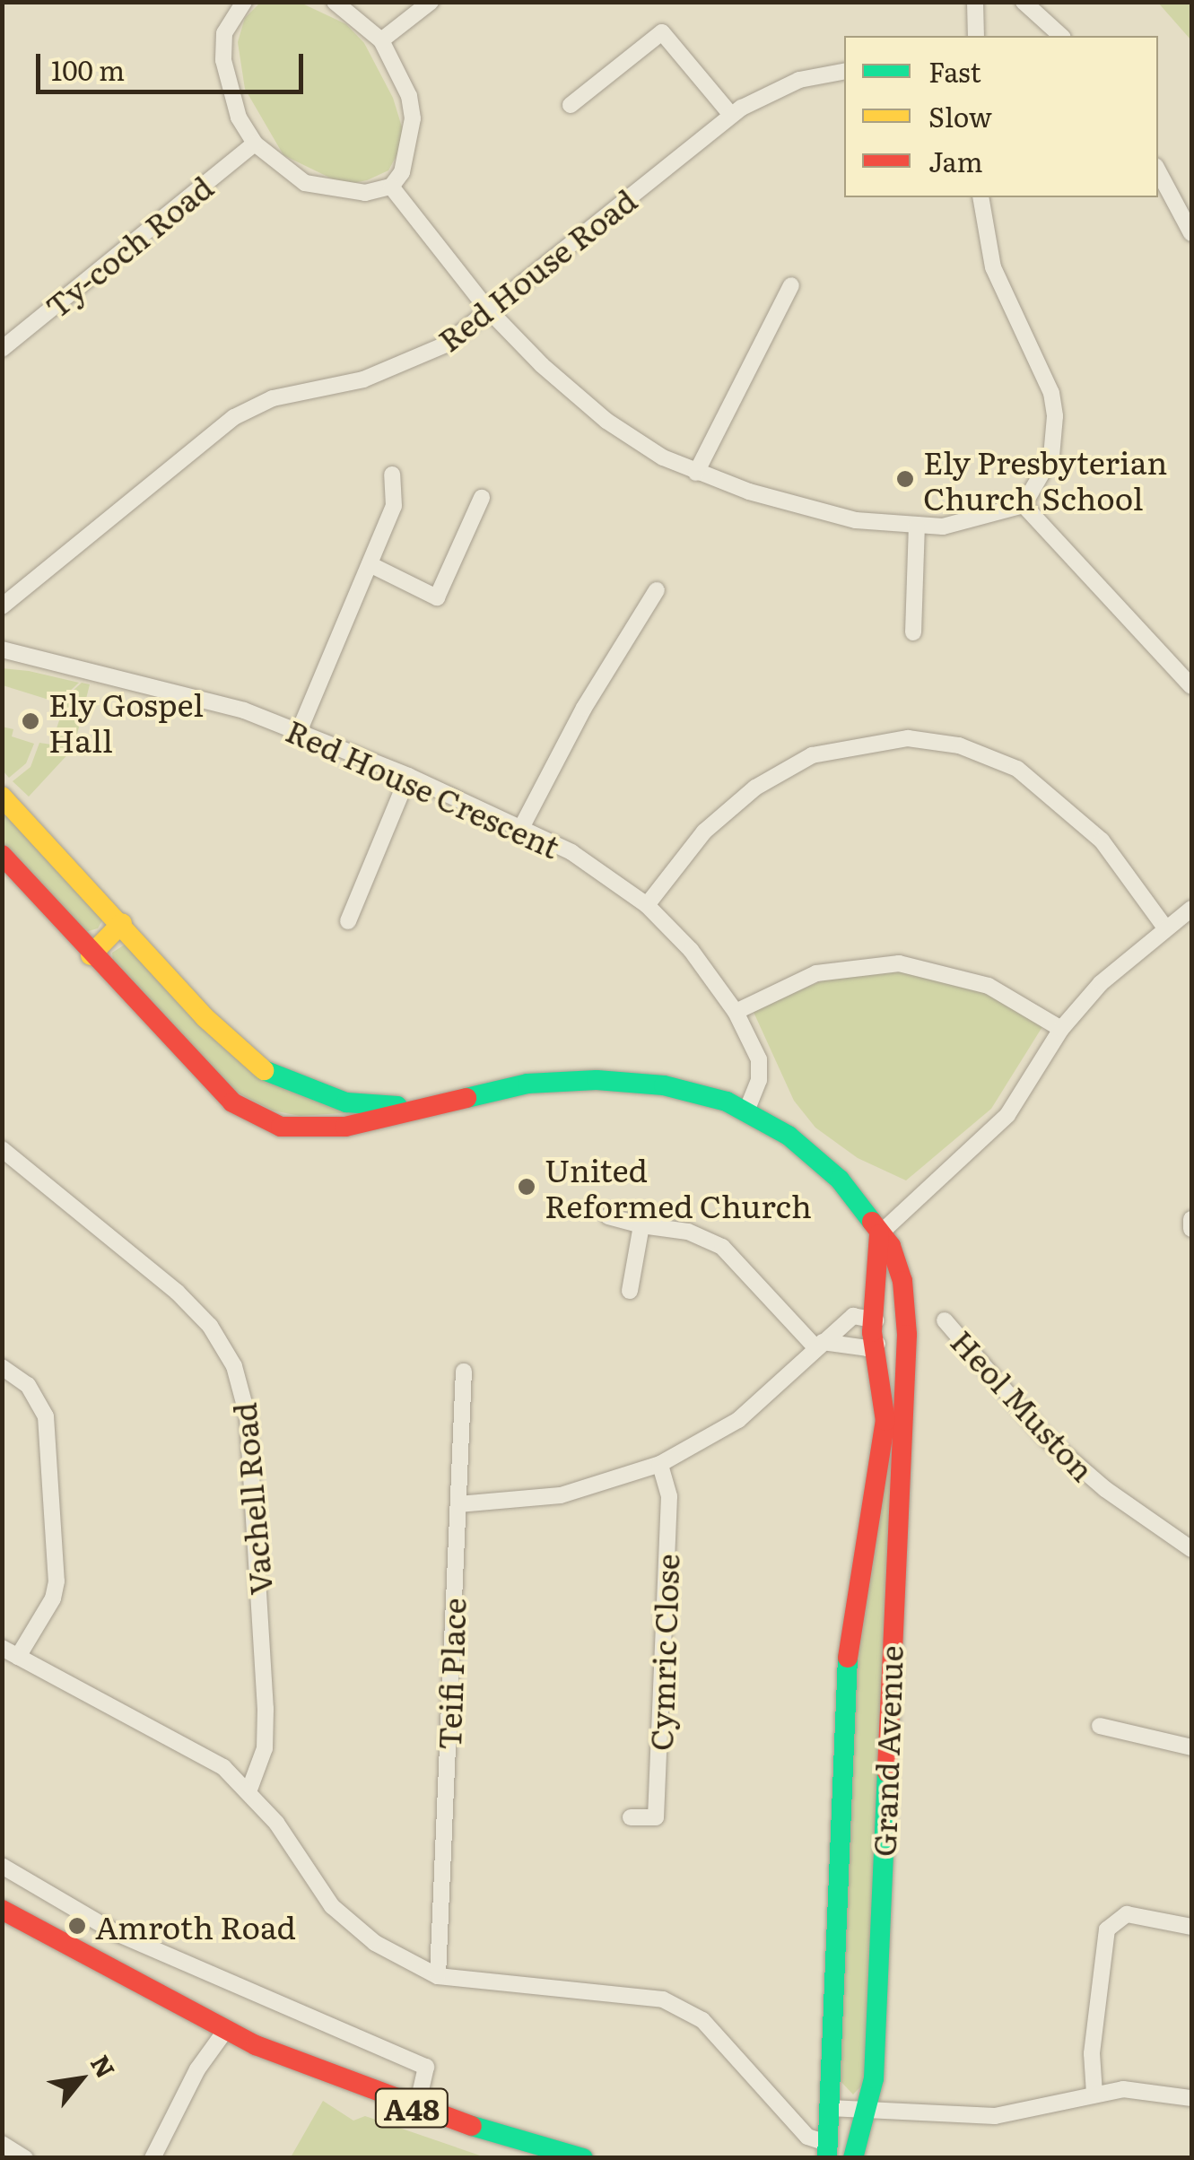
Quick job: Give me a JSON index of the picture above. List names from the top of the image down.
{
  "streets": {
    "main road": ["Grand Avenue", "A48"],
    "street": [
      "Ty-coch Road",
      "Red House Road",
      "Red House Crescent",
      "Heol Muston",
      "Vachell Road",
      "Cymric Close",
      "Teifi Place"
    ]
  },
  "crossings": [
    ["Red House Crescent", "Grand Avenue"]
  ],
  "places": [
    "Ely Presbyterian Church School",
    "Ely Gospel Hall",
    "United Reformed Church",
    "Amroth Road"
  ],
  "legend": ["Fast", "Slow", "Jam"],
  "scale_bar": "100 m",
  "north": "top right"
}
